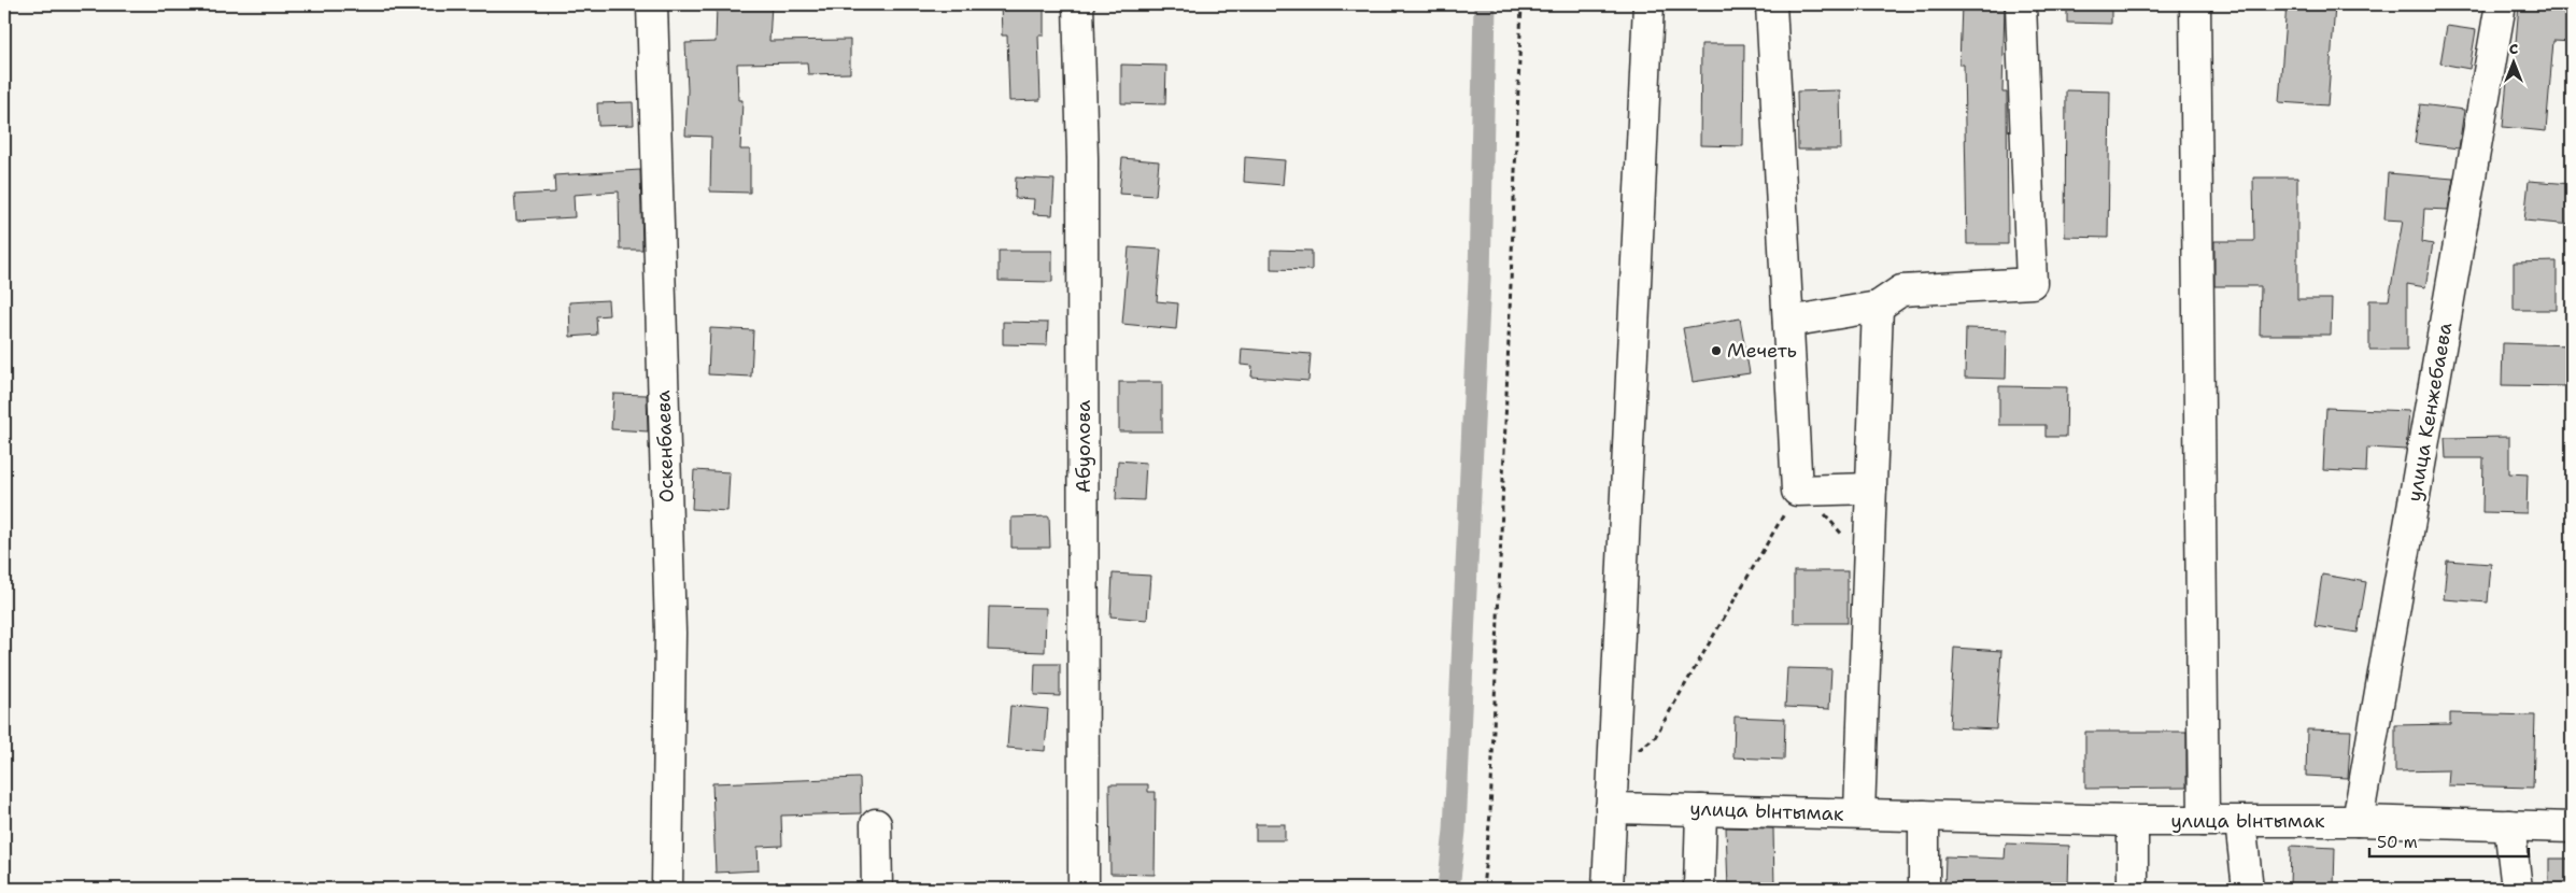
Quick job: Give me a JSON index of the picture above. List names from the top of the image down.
{
  "streets": {
    "street": [
      "улица Кенжебаева",
      "Оскенбаева",
      "Абуолова",
      "улица Ынтымак"
    ]
  },
  "crossings": [
    ["улица Кенжебаева", "улица Ынтымак"]
  ],
  "places": ["Мечеть"],
  "scale_bar": "50 m",
  "north": "top"
}
